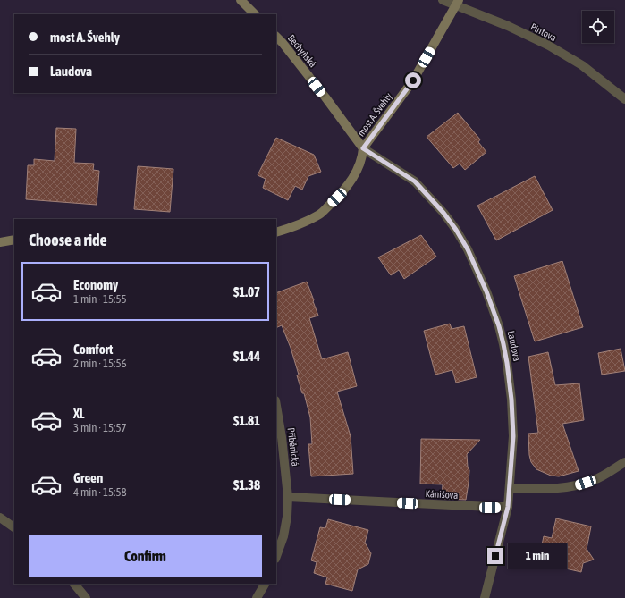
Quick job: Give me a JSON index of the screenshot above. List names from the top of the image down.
{
  "streets": {
    "main road": ["Bechyňská", "most A. Švehly"],
    "street": [
      "Pintova",
      "Laudova",
      "Příběnická",
      "Kánišova"
    ]
  },
  "crossings": [
    ["Bechyňská", "most A. Švehly"],
    ["Bechyňská", "Laudova"],
    ["most A. Švehly", "Laudova"],
    ["Laudova", "Kánišova"],
    ["Příběnická", "Kánišova"]
  ],
  "page": {
    "banner": ["most A. Švehly", "Laudova"],
    "heading": "Choose a ride",
    "list": [
      {
        "name": "Economy",
        "note": "1 min · 15:55",
        "value": "$1.07"
      },
      {
        "name": "Comfort",
        "note": "2 min · 15:56",
        "value": "$1.44"
      },
      {
        "name": "XL",
        "note": "3 min · 15:57",
        "value": "$1.81"
      },
      {
        "name": "Green",
        "note": "4 min · 15:58",
        "value": "$1.38"
      }
    ],
    "buttons": "Confirm",
    "bubble": "1 min"
  }
}
